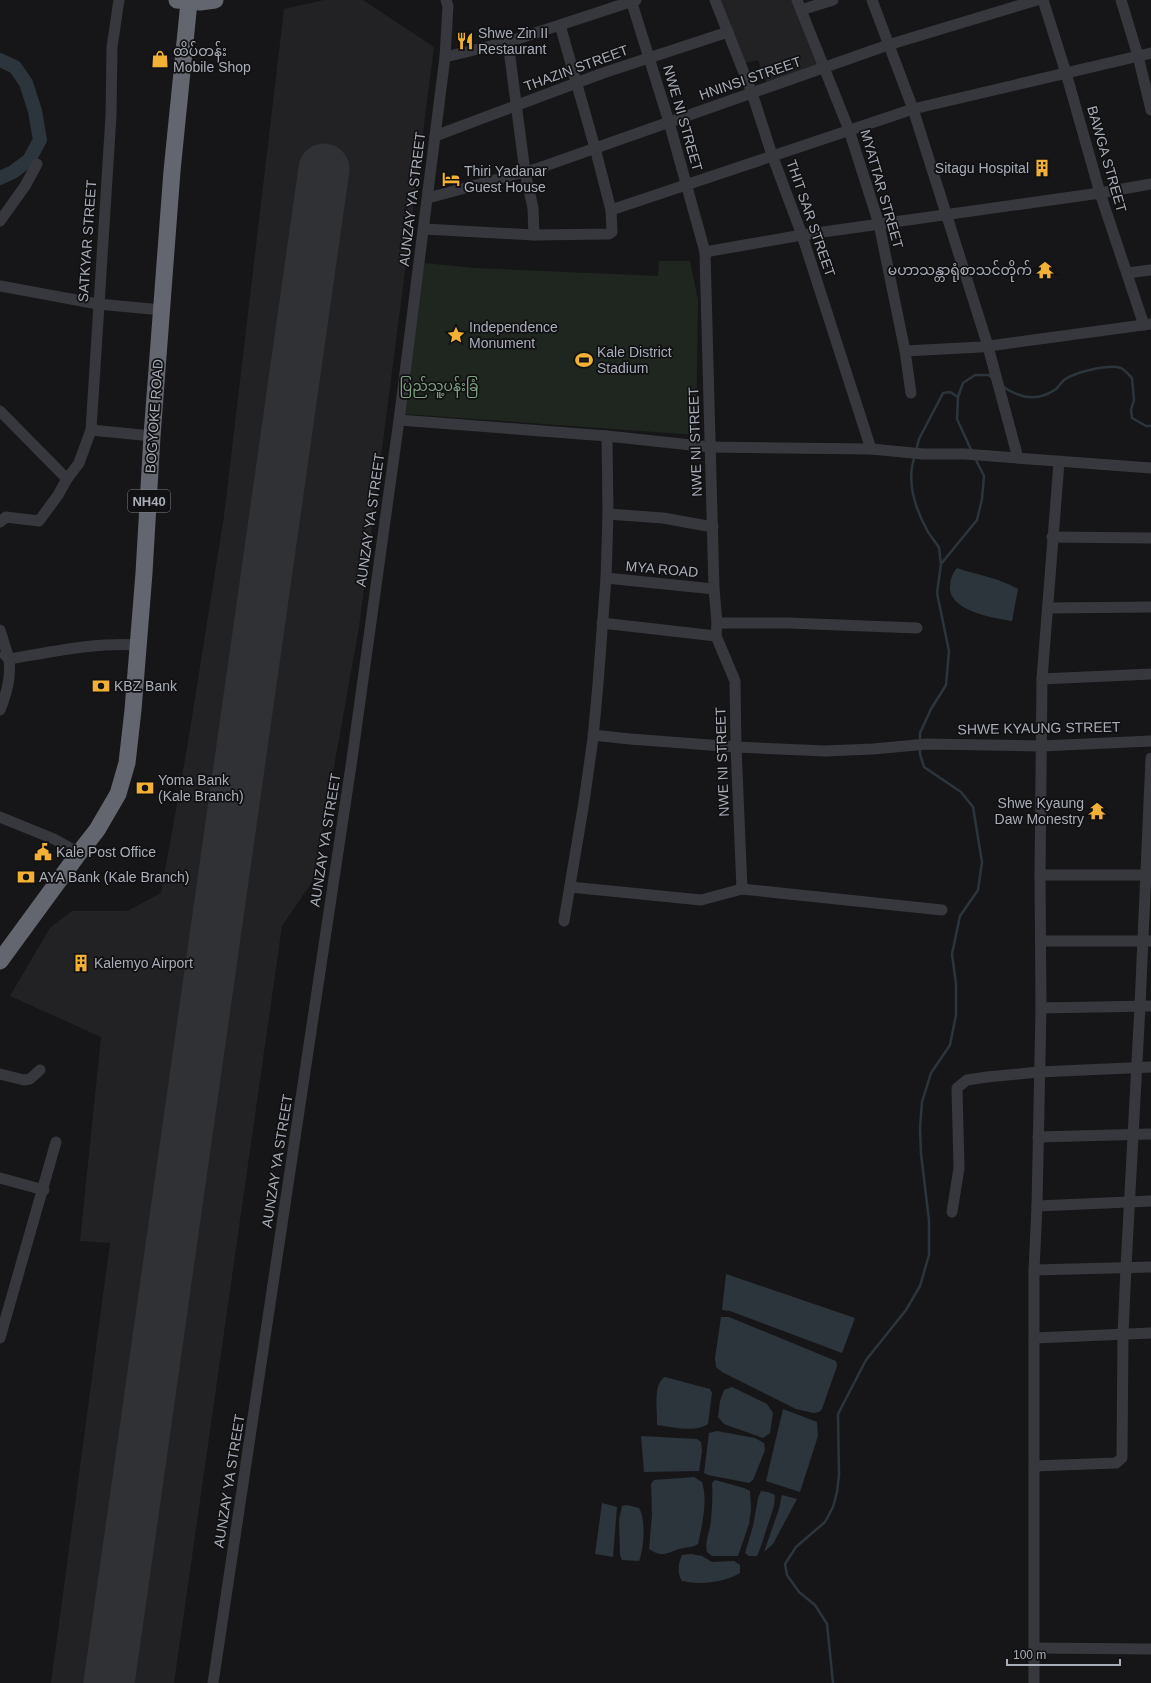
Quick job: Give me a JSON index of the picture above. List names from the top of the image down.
{
  "streets": {
    "highway": ["BOGYOKE ROAD", "NH40"],
    "street": [
      "THAZIN STREET",
      "HNINSI STREET",
      "NWE NI STREET",
      "BAWGA STREET",
      "MYATTAR STREET",
      "AUNZAY YA STREET",
      "THIT SAR STREET",
      "SATKYAR STREET",
      "MYA ROAD",
      "SHWE KYAUNG STREET"
    ]
  },
  "crossings": [
    ["THAZIN STREET", "NWE NI STREET"],
    ["THAZIN STREET", "AUNZAY YA STREET"],
    ["THAZIN STREET", "THIT SAR STREET"],
    ["HNINSI STREET", "NWE NI STREET"],
    ["HNINSI STREET", "MYATTAR STREET"],
    ["HNINSI STREET", "AUNZAY YA STREET"],
    ["HNINSI STREET", "THIT SAR STREET"],
    ["NWE NI STREET", "MYA ROAD"],
    ["NWE NI STREET", "SHWE KYAUNG STREET"]
  ],
  "parks": ["ပြည်သူ့ပန်းခြံ"],
  "places": {
    "restaurant": ["Shwe Zin II Restaurant"],
    "shop": ["ထိပ်တန်း Mobile Shop"],
    "building": ["Sitagu Hospital", "Kalemyo Airport"],
    "hotel": ["Thiri Yadanar Guest House"],
    "temple": ["မဟာသန္တာရုံစာသင်တိုက်", "Shwe Kyaung Daw Monestry"],
    "place": ["Independence Monument"],
    "sports": ["Kale District Stadium"],
    "bank": ["KBZ Bank", "Yoma Bank (Kale Branch)", "AYA Bank (Kale Branch)"],
    "public building": ["Kale Post Office"]
  },
  "scale_bar": "100 m"
}
